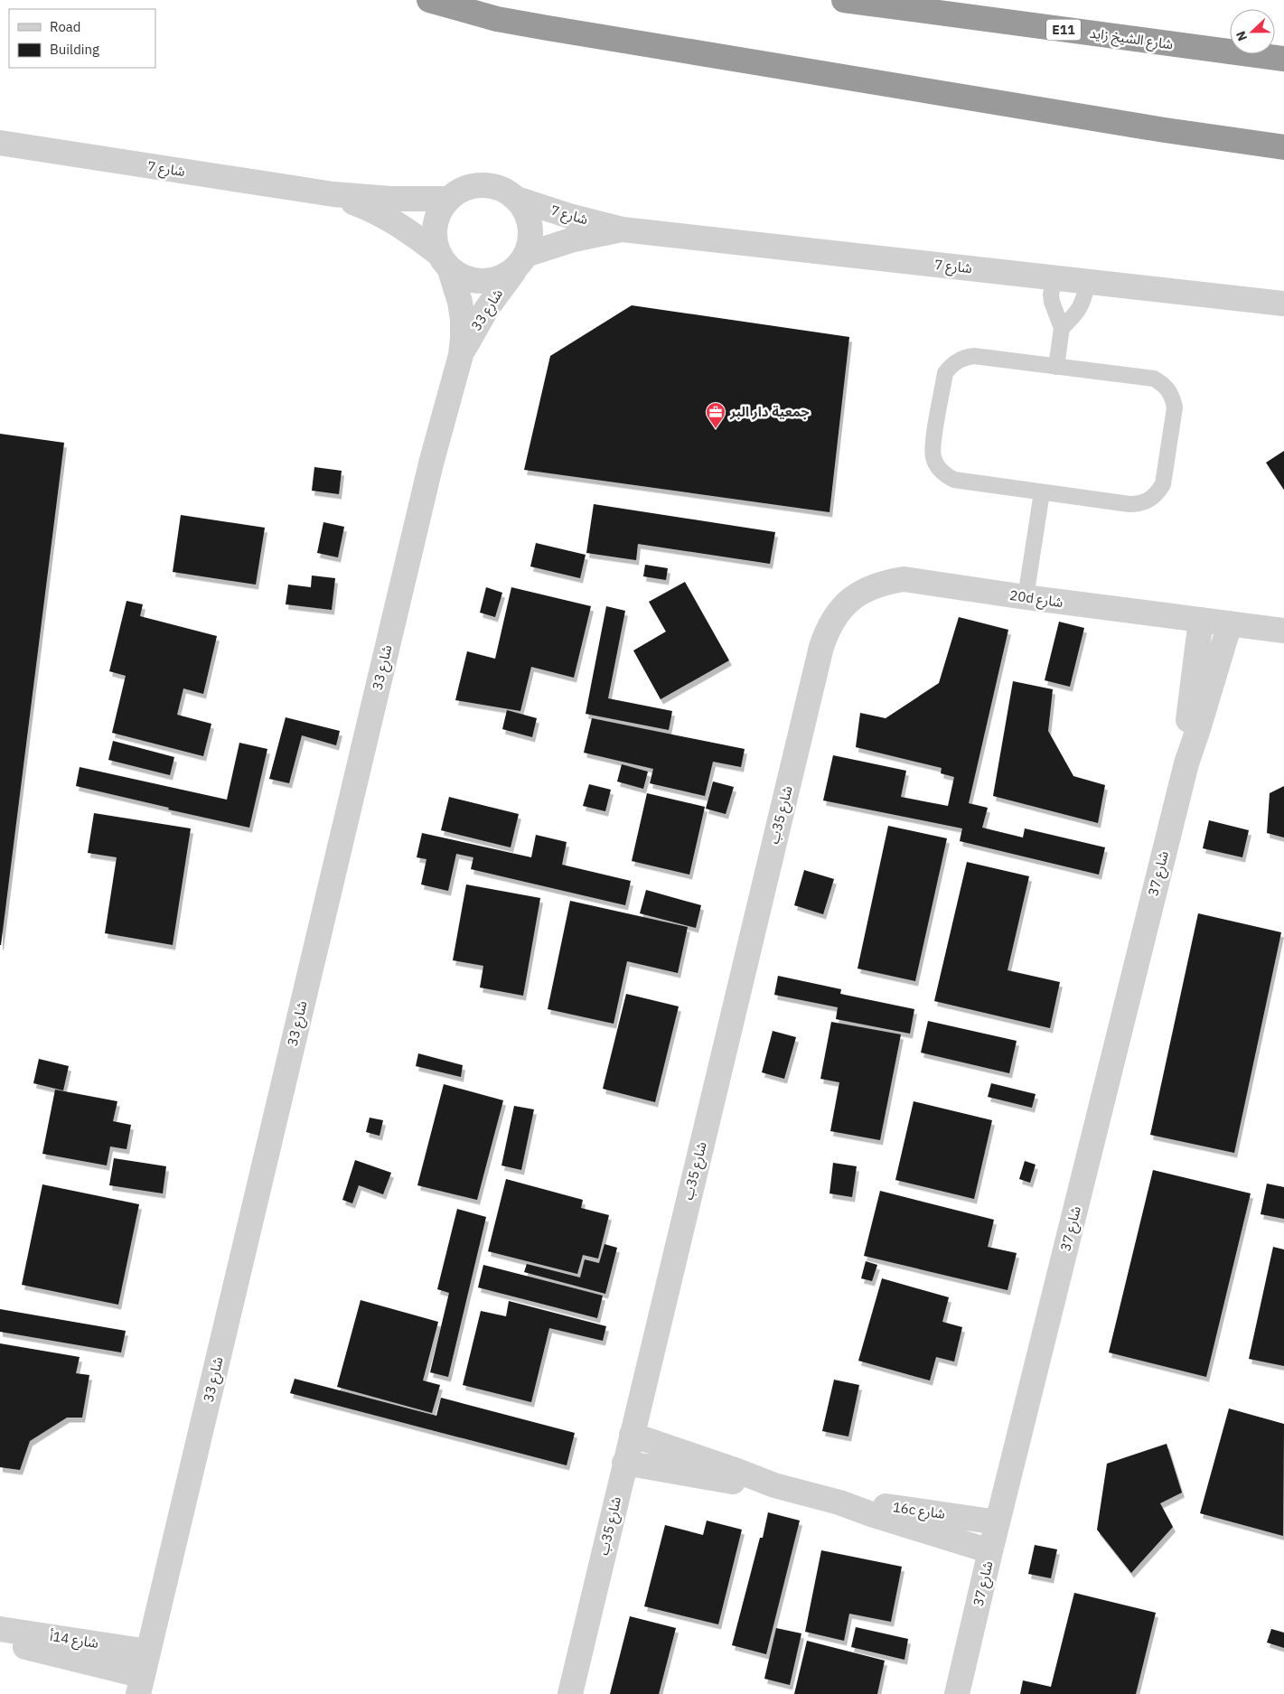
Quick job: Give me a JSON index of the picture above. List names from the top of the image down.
{
  "streets": {
    "highway": ["E11", "شارع الشيخ زايد"],
    "street": [
      "شارع 7",
      "شارع 33",
      "20d شارع",
      "شارع 35ب",
      "شارع 37",
      "16c شارع",
      "شارع 14أ"
    ]
  },
  "crossings": [
    ["شارع 7", "شارع 33"],
    ["شارع 33", "شارع 14أ"],
    ["20d شارع", "شارع 35ب"],
    ["20d شارع", "شارع 37"],
    ["شارع 35ب", "16c شارع"],
    ["شارع 37", "16c شارع"]
  ],
  "places": {
    "office": ["جمعية دار البر"]
  },
  "legend": ["Road", "Building"],
  "north": "left"
}
